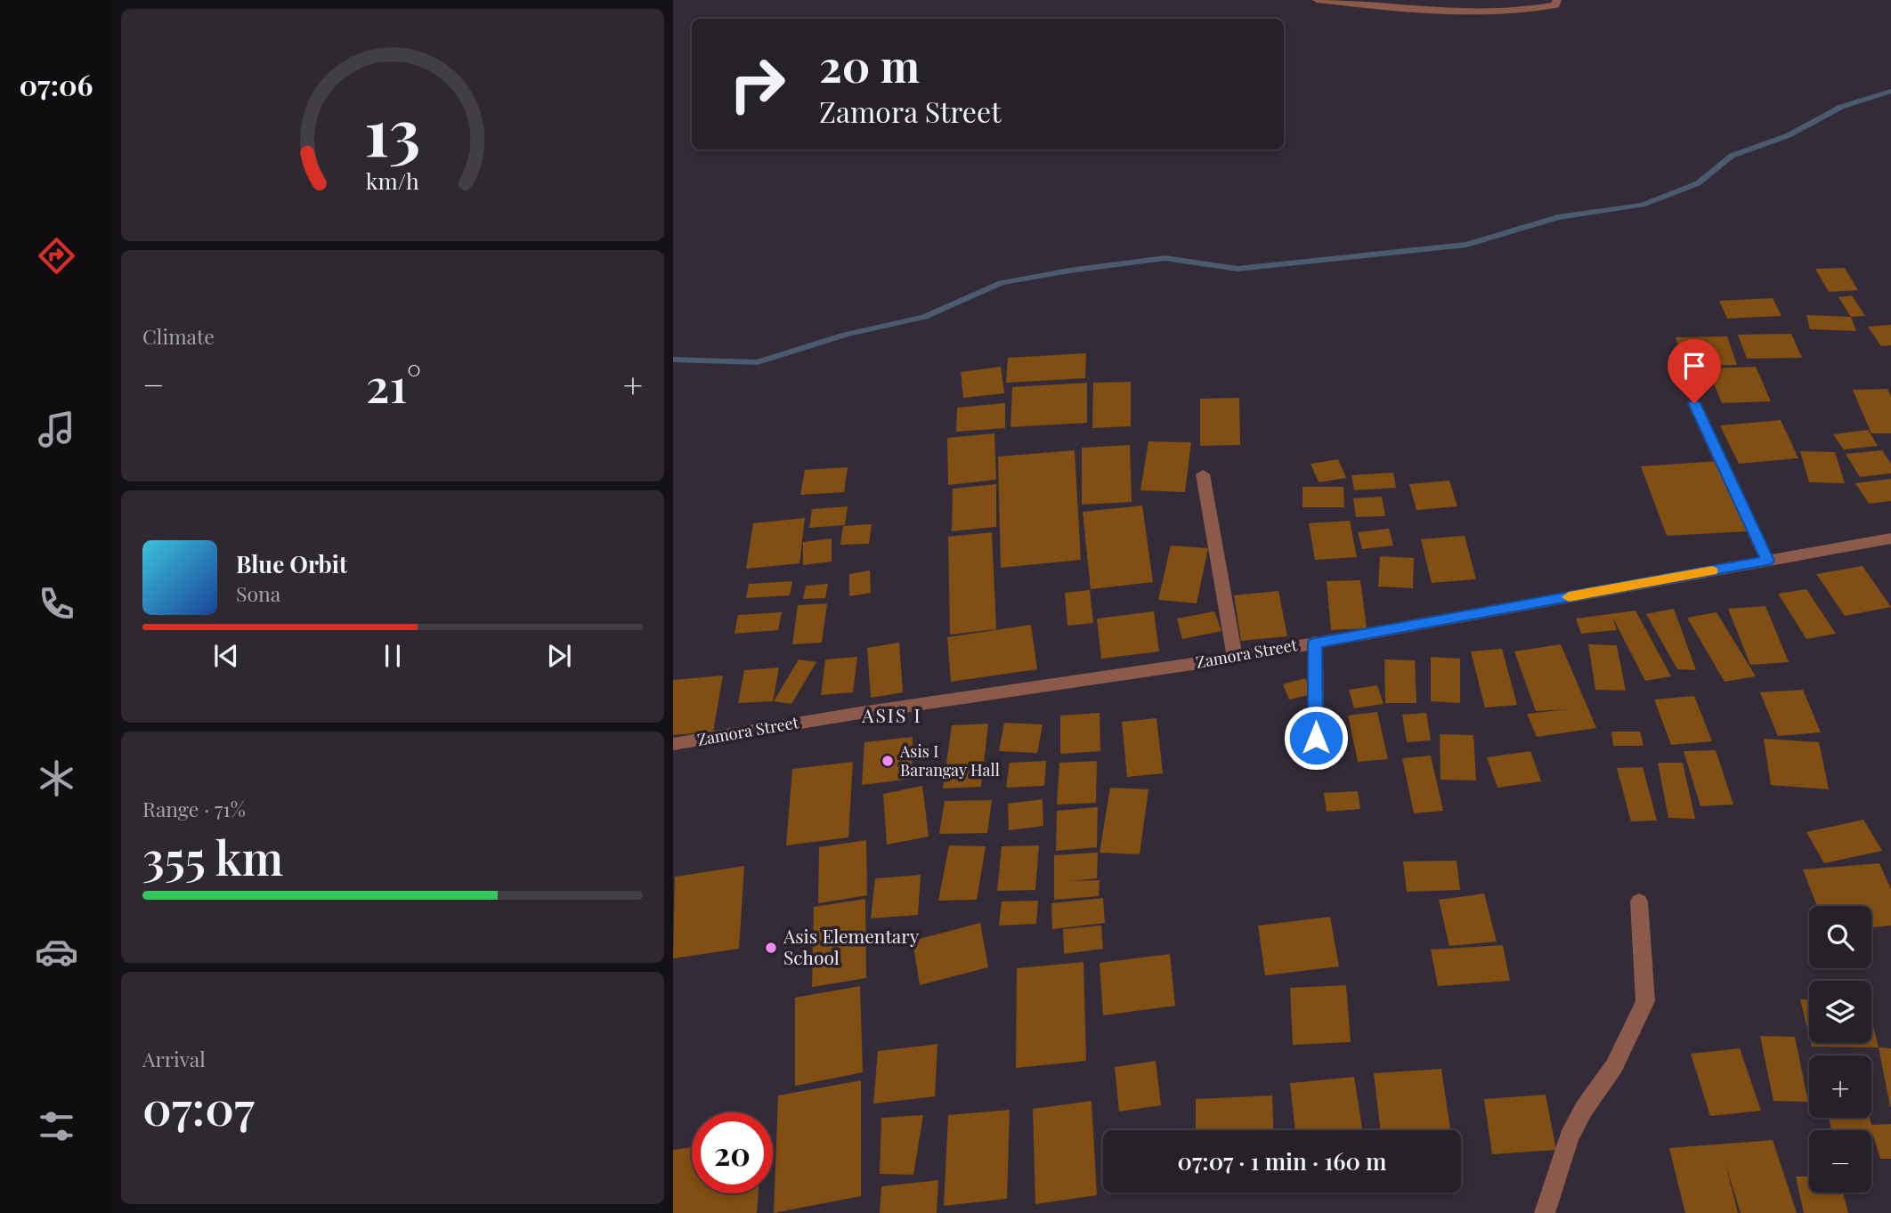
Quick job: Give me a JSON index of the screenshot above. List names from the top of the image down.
{
  "streets": {
    "street": ["Zamora Street"]
  },
  "districts": ["ASIS I"],
  "places": ["Asis I Barangay Hall", "Asis Elementary School"],
  "page": {
    "tabs": "07:06",
    "turn": ["20 m", "Zamora Street"],
    "tile": [
      "Climate",
      ["Range · 71%", "355 km"],
      ["Arrival", "07:07"]
    ],
    "heat": ["−", "21°", "+"],
    "song": ["Blue Orbit", "Sona"],
    "map_buttons": ["+", "−"],
    "limit": "20",
    "trip": "07:07 · 1 min · 160 m",
    "gauge": ["13", "km/h"]
  }
}
